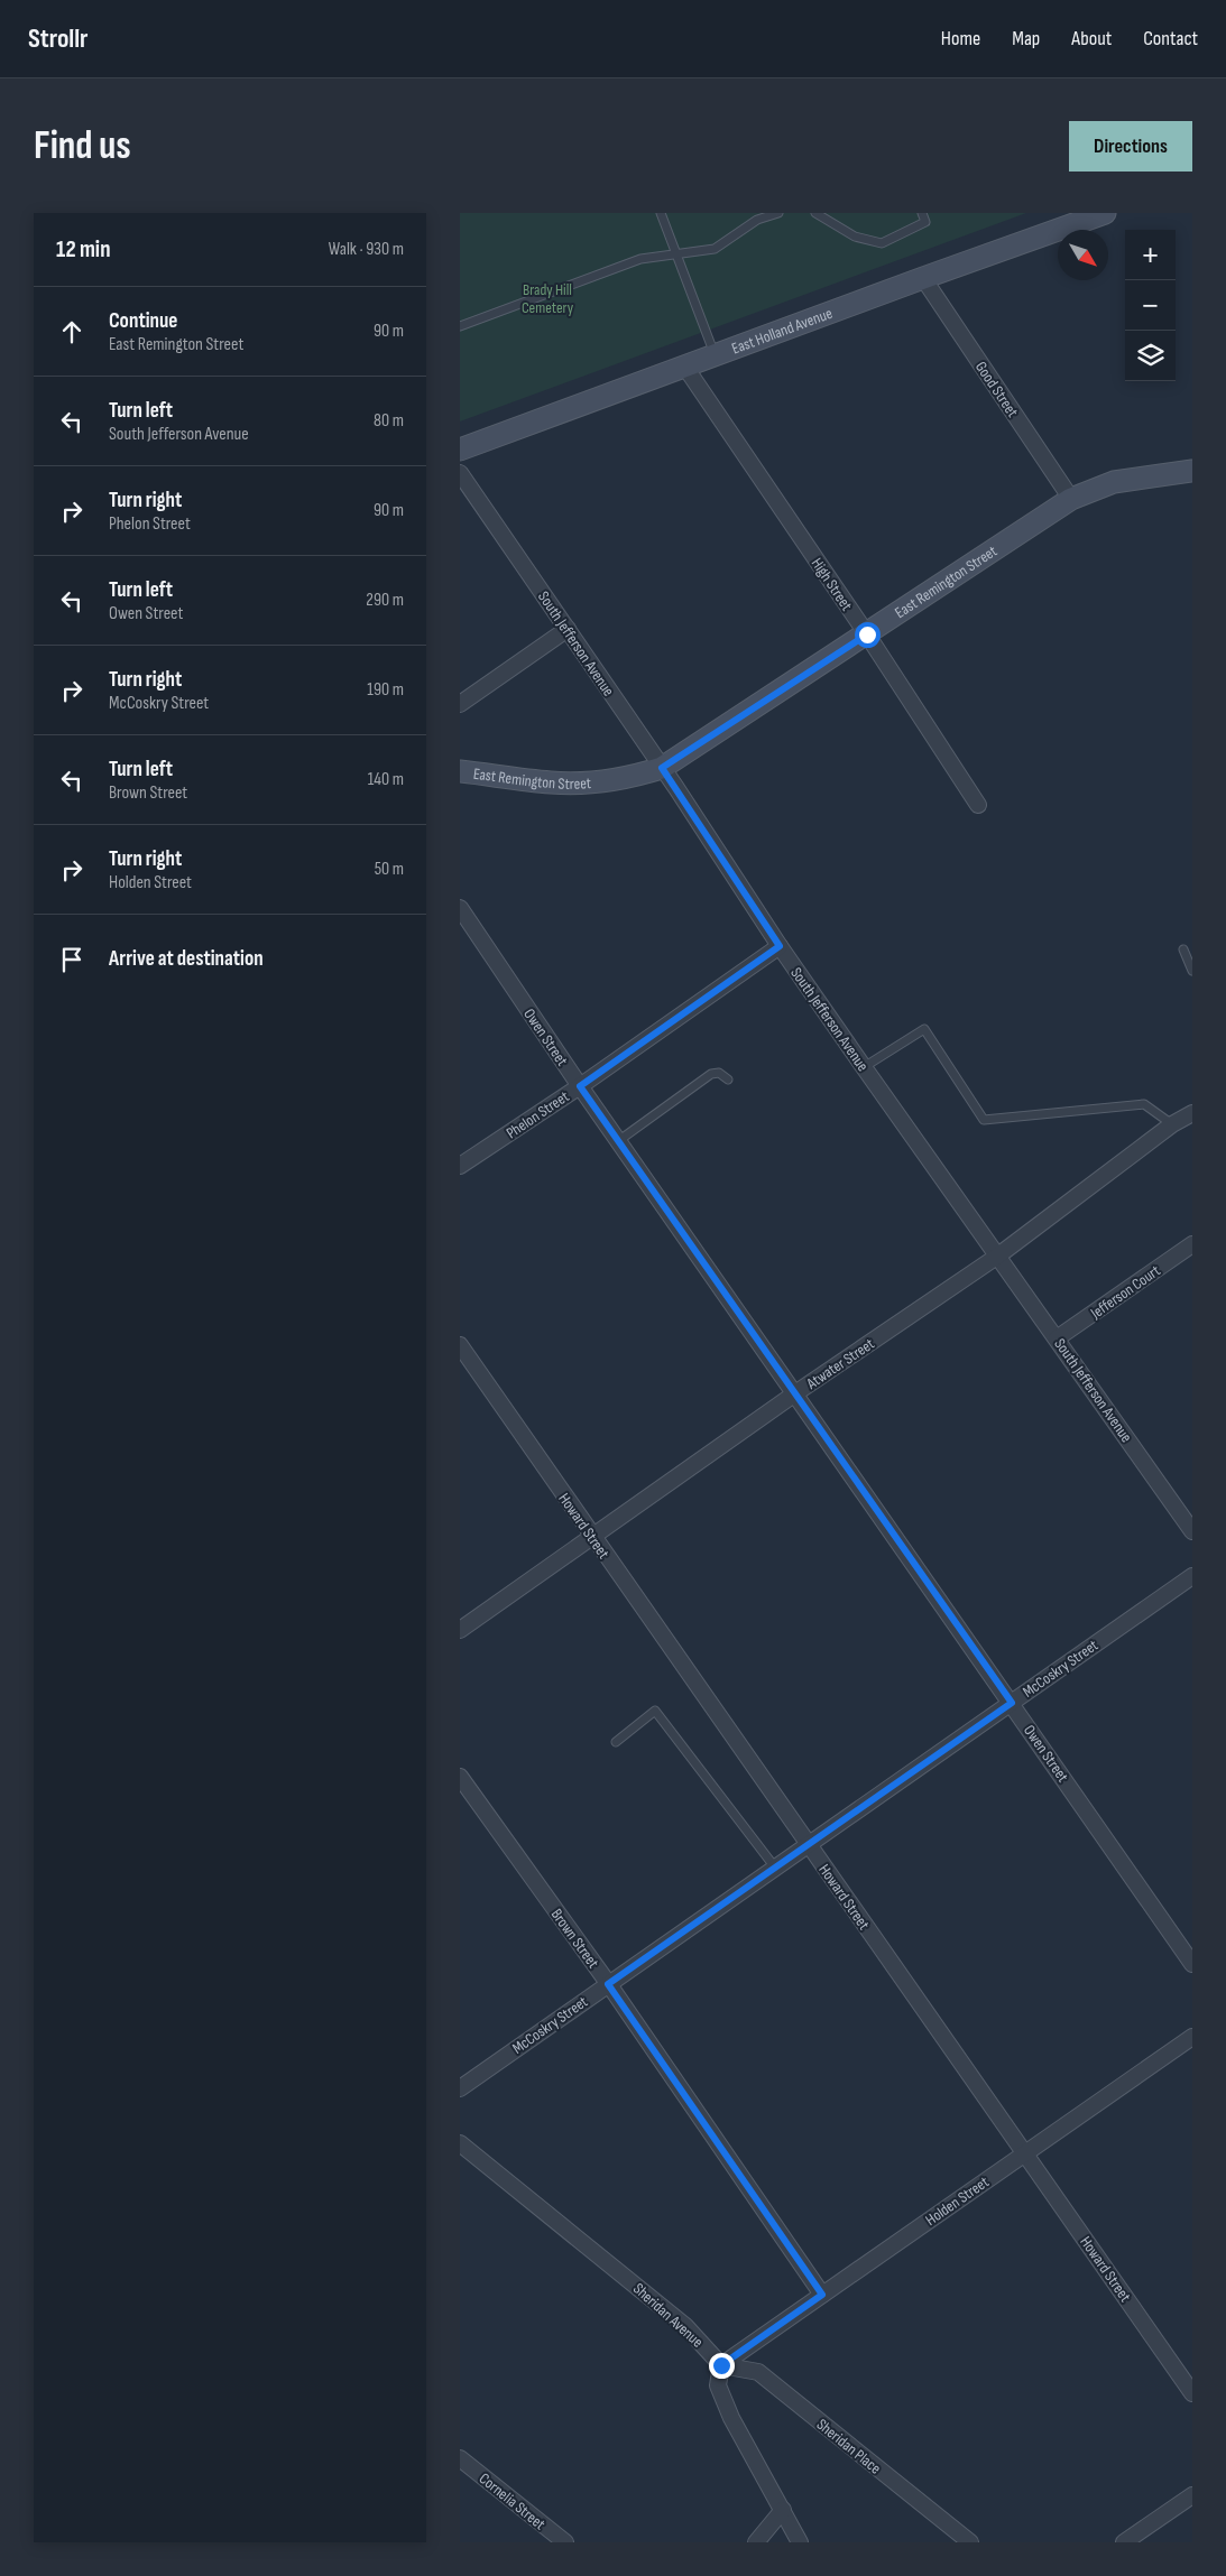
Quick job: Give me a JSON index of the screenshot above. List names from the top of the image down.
{
  "streets": {
    "main road": ["East Holland Avenue", "East Remington Street"],
    "street": [
      "Good Street",
      "High Street",
      "South Jefferson Avenue",
      "Owen Street",
      "Phelon Street",
      "Jefferson Court",
      "Atwater Street",
      "Howard Street",
      "McCoskry Street",
      "Brown Street",
      "Holden Street",
      "Sheridan Avenue",
      "Sheridan Place",
      "Cornelia Street"
    ]
  },
  "crossings": [
    ["East Holland Avenue", "Good Street"],
    ["East Holland Avenue", "High Street"],
    ["Good Street", "East Remington Street"],
    ["East Remington Street", "High Street"],
    ["East Remington Street", "South Jefferson Avenue"],
    ["South Jefferson Avenue", "Phelon Street"],
    ["South Jefferson Avenue", "Jefferson Court"],
    ["South Jefferson Avenue", "Atwater Street"],
    ["Owen Street", "Phelon Street"],
    ["Owen Street", "Atwater Street"],
    ["Owen Street", "McCoskry Street"],
    ["Atwater Street", "Howard Street"],
    ["Howard Street", "McCoskry Street"],
    ["Howard Street", "Holden Street"],
    ["McCoskry Street", "Brown Street"],
    ["Brown Street", "Holden Street"],
    ["Holden Street", "Sheridan Avenue"],
    ["Holden Street", "Sheridan Place"],
    ["Sheridan Avenue", "Sheridan Place"]
  ],
  "parks": ["Brady Hill Cemetery"],
  "north": "bottom right",
  "page": {
    "header": "Strollr",
    "nav": [
      "Home",
      "Map",
      "About",
      "Contact"
    ],
    "buttons": "Directions",
    "title": "Find us",
    "heading": ["12 min", "Walk · 930 m"],
    "map_buttons": ["+", "−"],
    "list": [
      ["Continue", "East Remington Street", "90 m"],
      ["Turn left", "South Jefferson Avenue", "80 m"],
      ["Turn right", "Phelon Street", "90 m"],
      ["Turn left", "Owen Street", "290 m"],
      ["Turn right", "McCoskry Street", "190 m"],
      ["Turn left", "Brown Street", "140 m"],
      ["Turn right", "Holden Street", "50 m"],
      "Arrive at destination"
    ]
  }
}
